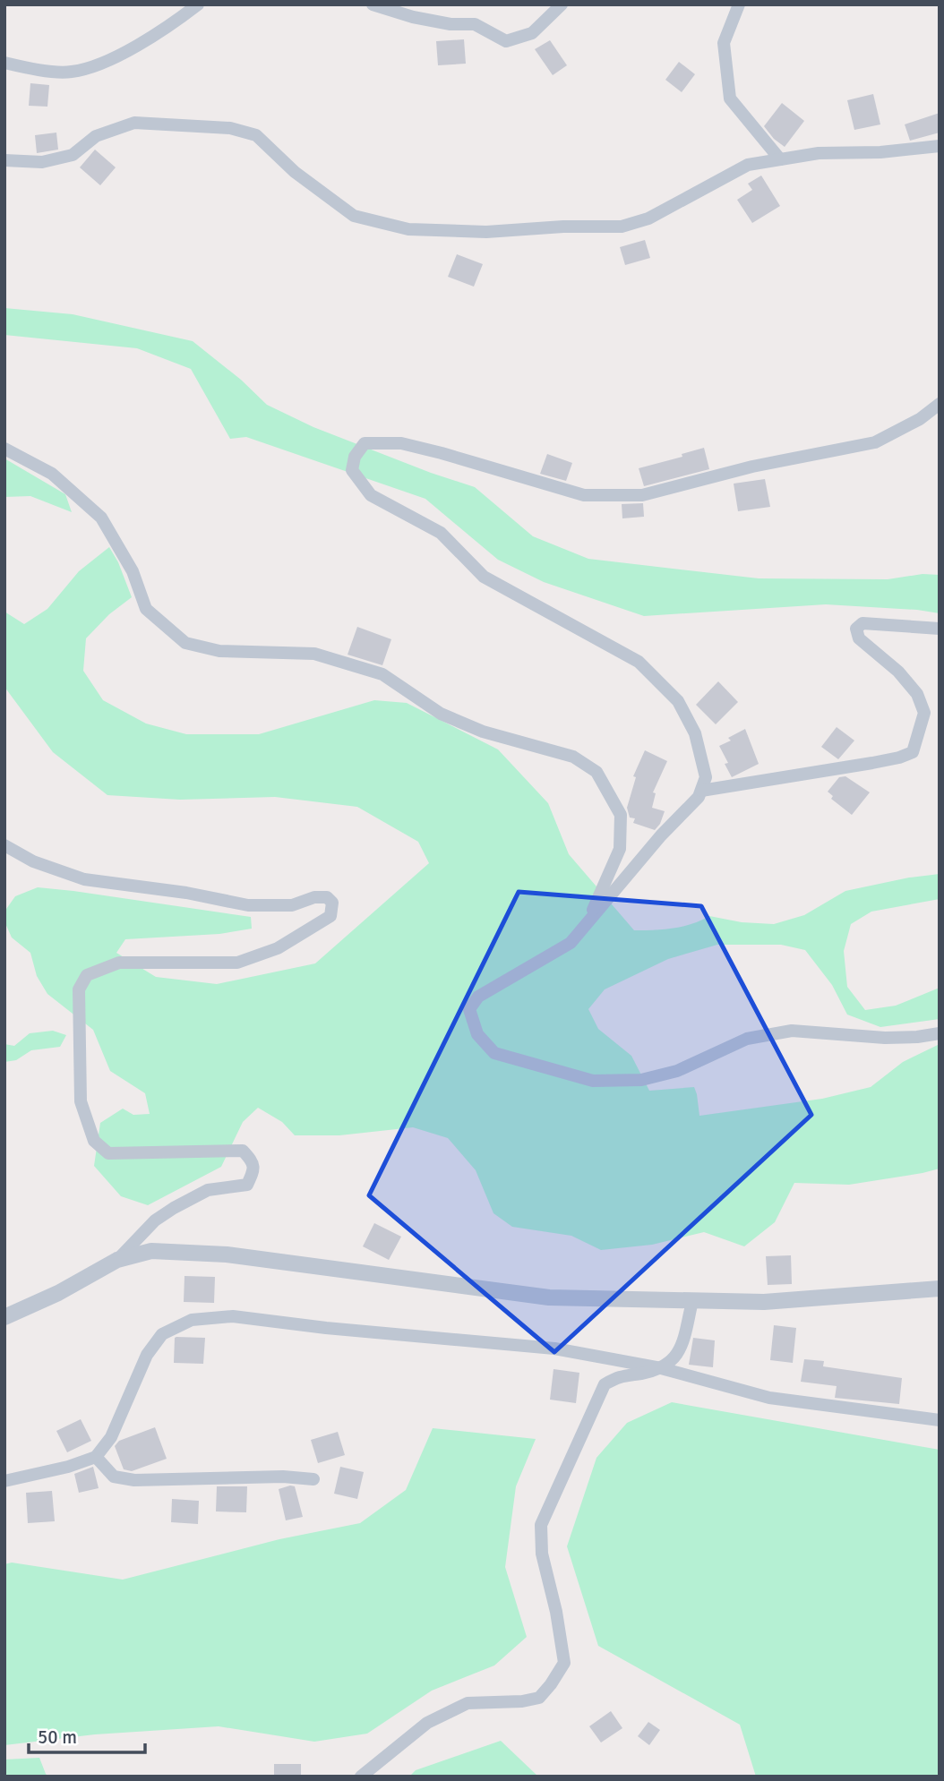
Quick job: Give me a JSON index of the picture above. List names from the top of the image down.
{
  "scale_bar": "50 m"
}
